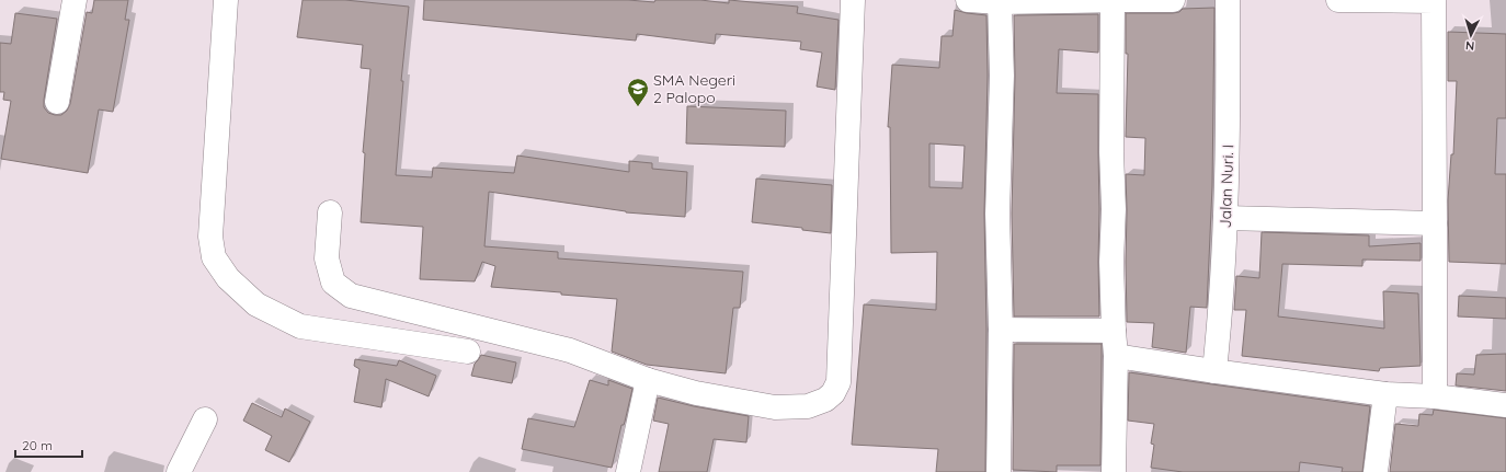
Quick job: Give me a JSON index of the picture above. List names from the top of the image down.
{
  "streets": {
    "street": ["Jalan Nuri. I"]
  },
  "places": {
    "school or university": ["SMA Negeri 2 Palopo"]
  },
  "scale_bar": "20 m",
  "north": "bottom"
}
